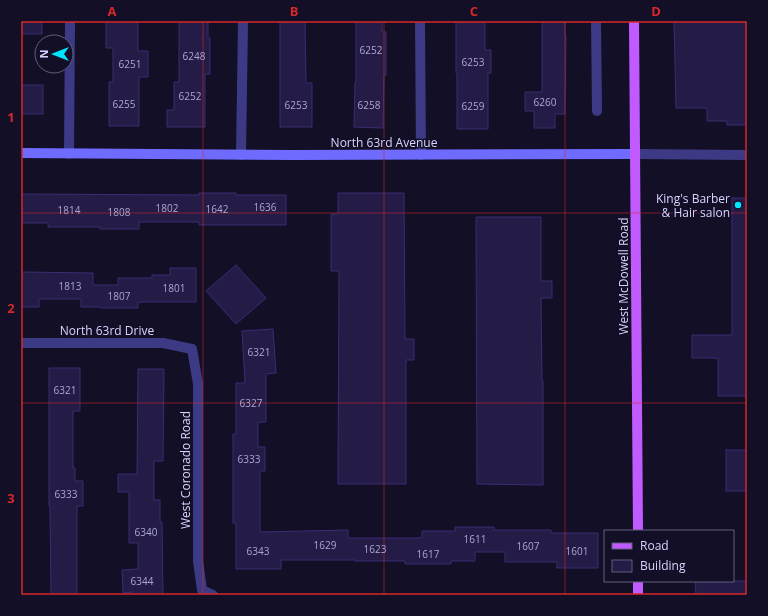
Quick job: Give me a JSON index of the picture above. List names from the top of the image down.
{
  "streets": {
    "main road": ["West McDowell Road"],
    "street": ["North 63rd Avenue", "North 63rd Drive", "West Coronado Road"]
  },
  "crossings": [
    ["North 63rd Avenue", "West McDowell Road"],
    ["North 63rd Drive", "West Coronado Road"]
  ],
  "places": ["King's Barber & Hair salon"],
  "house_numbers": [
    "6252",
    "6248",
    "6253",
    "6251",
    "6252",
    "6260",
    "6255",
    "6253",
    "6258",
    "6259",
    "1636",
    "1802",
    "1642",
    "1814",
    "1808",
    "1813",
    "1801",
    "1807",
    "6321",
    "6321",
    "6327",
    "6333",
    "6333",
    "6340",
    "1611",
    "1629",
    "1607",
    "1623",
    "6343",
    "1601",
    "1617",
    "6344"
  ],
  "legend": ["Road", "Building"],
  "north": "left",
  "grid": {
    "columns": [
      "A",
      "B",
      "C",
      "D"
    ],
    "rows": ["1", "2", "3"]
  }
}
